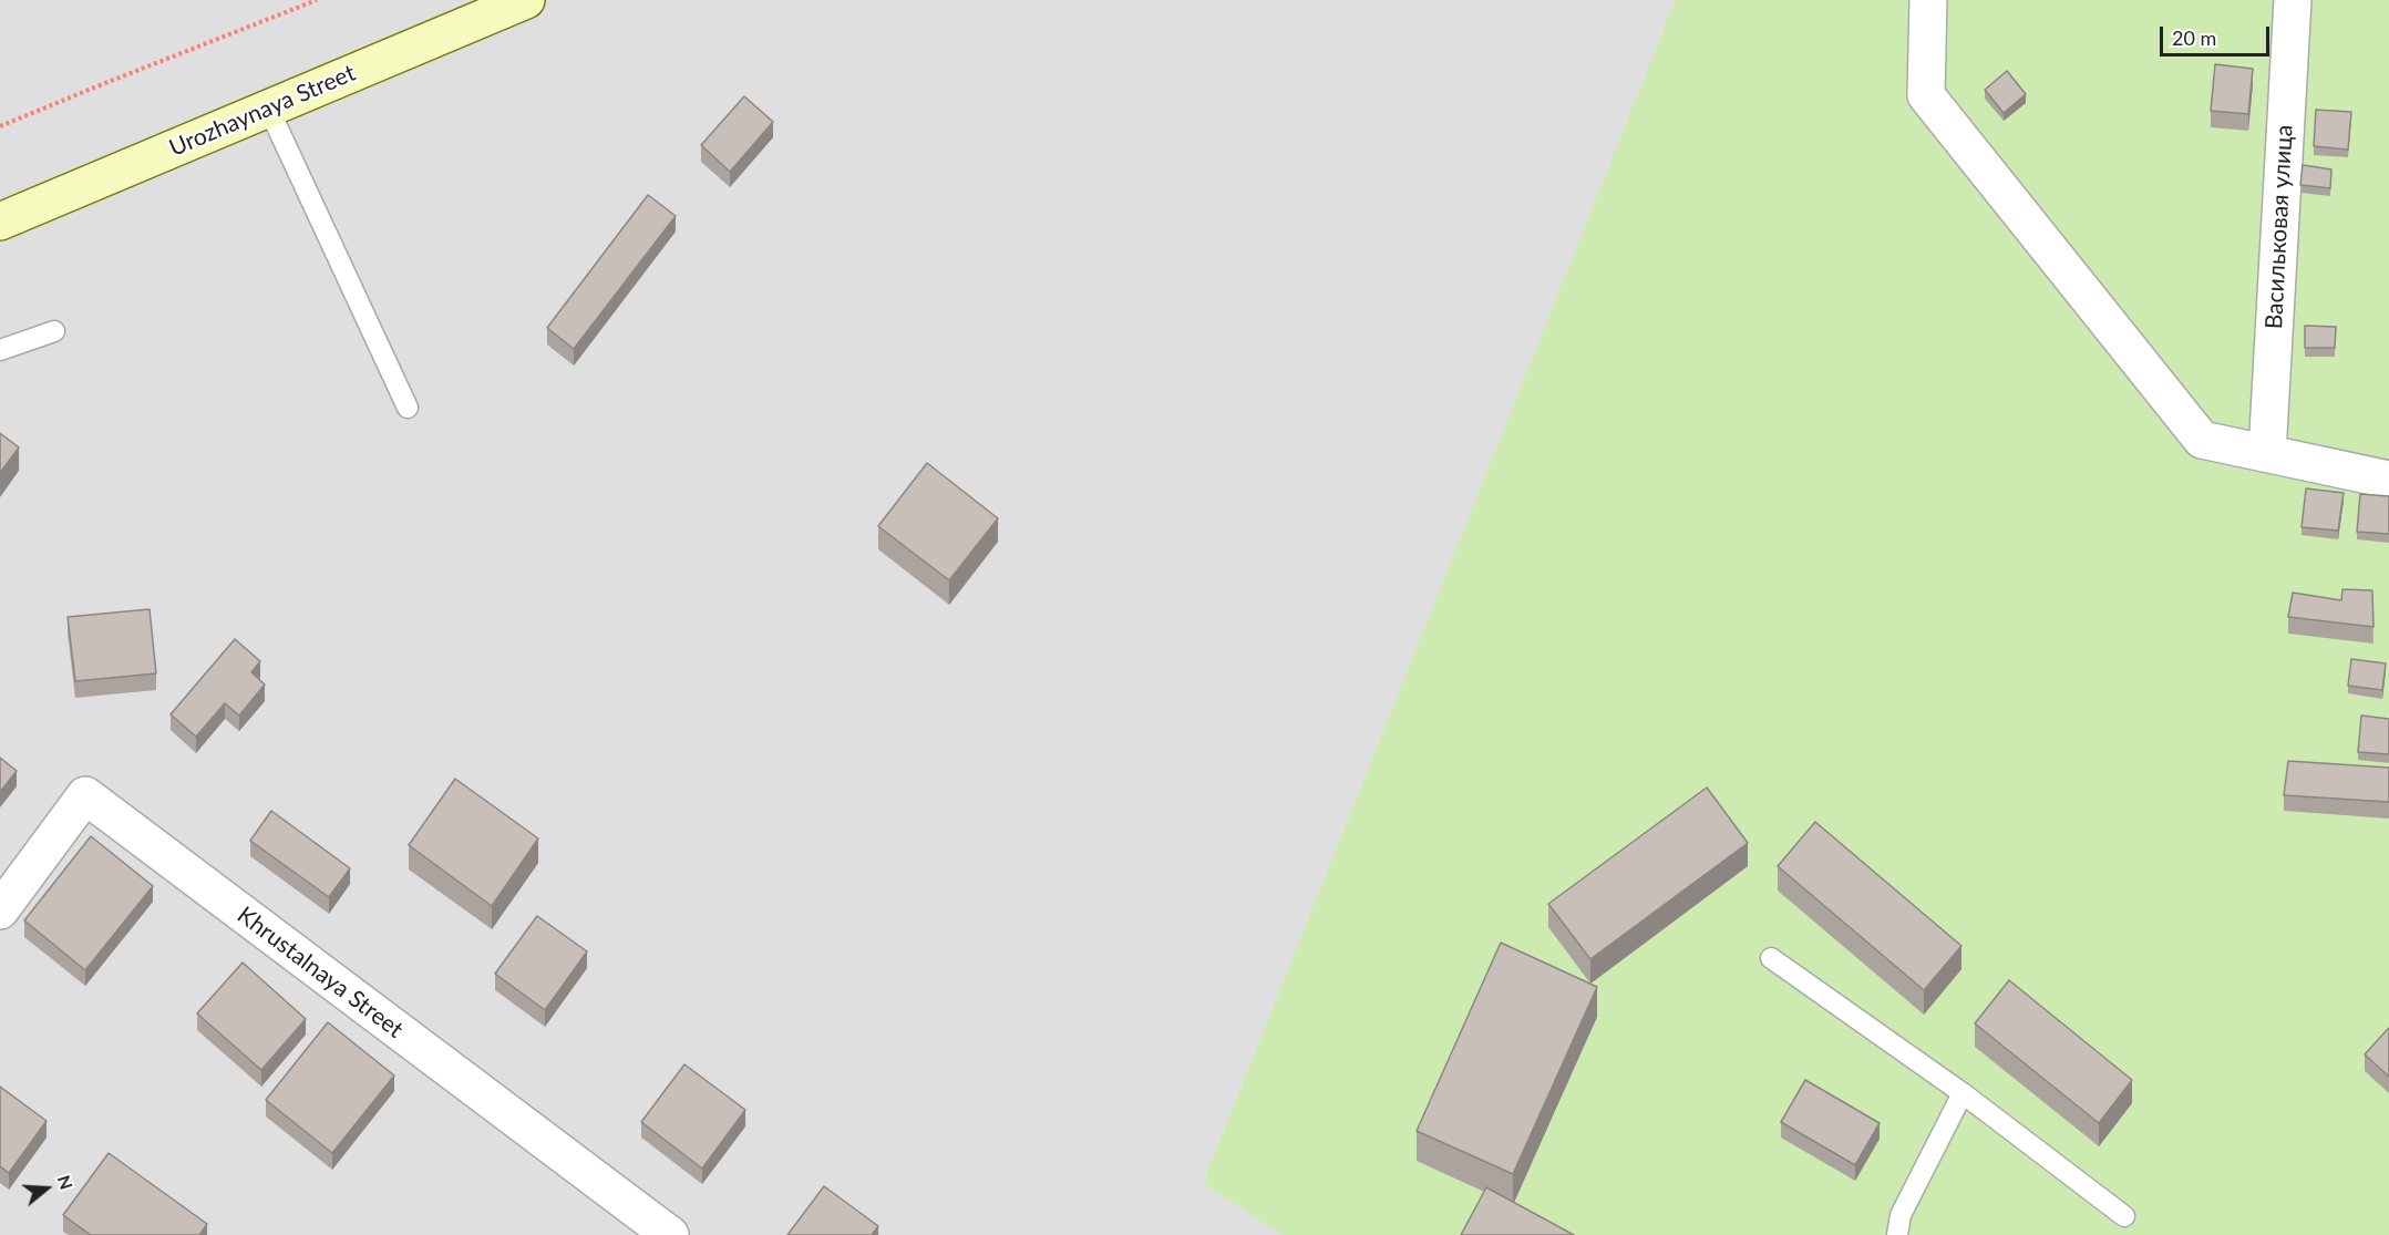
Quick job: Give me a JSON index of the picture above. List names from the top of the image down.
{
  "streets": {
    "main road": ["Urozhaynaya Street"],
    "street": ["Васильковая улица", "Khrustalnaya Street"]
  },
  "scale_bar": "20 m",
  "north": "right"
}
